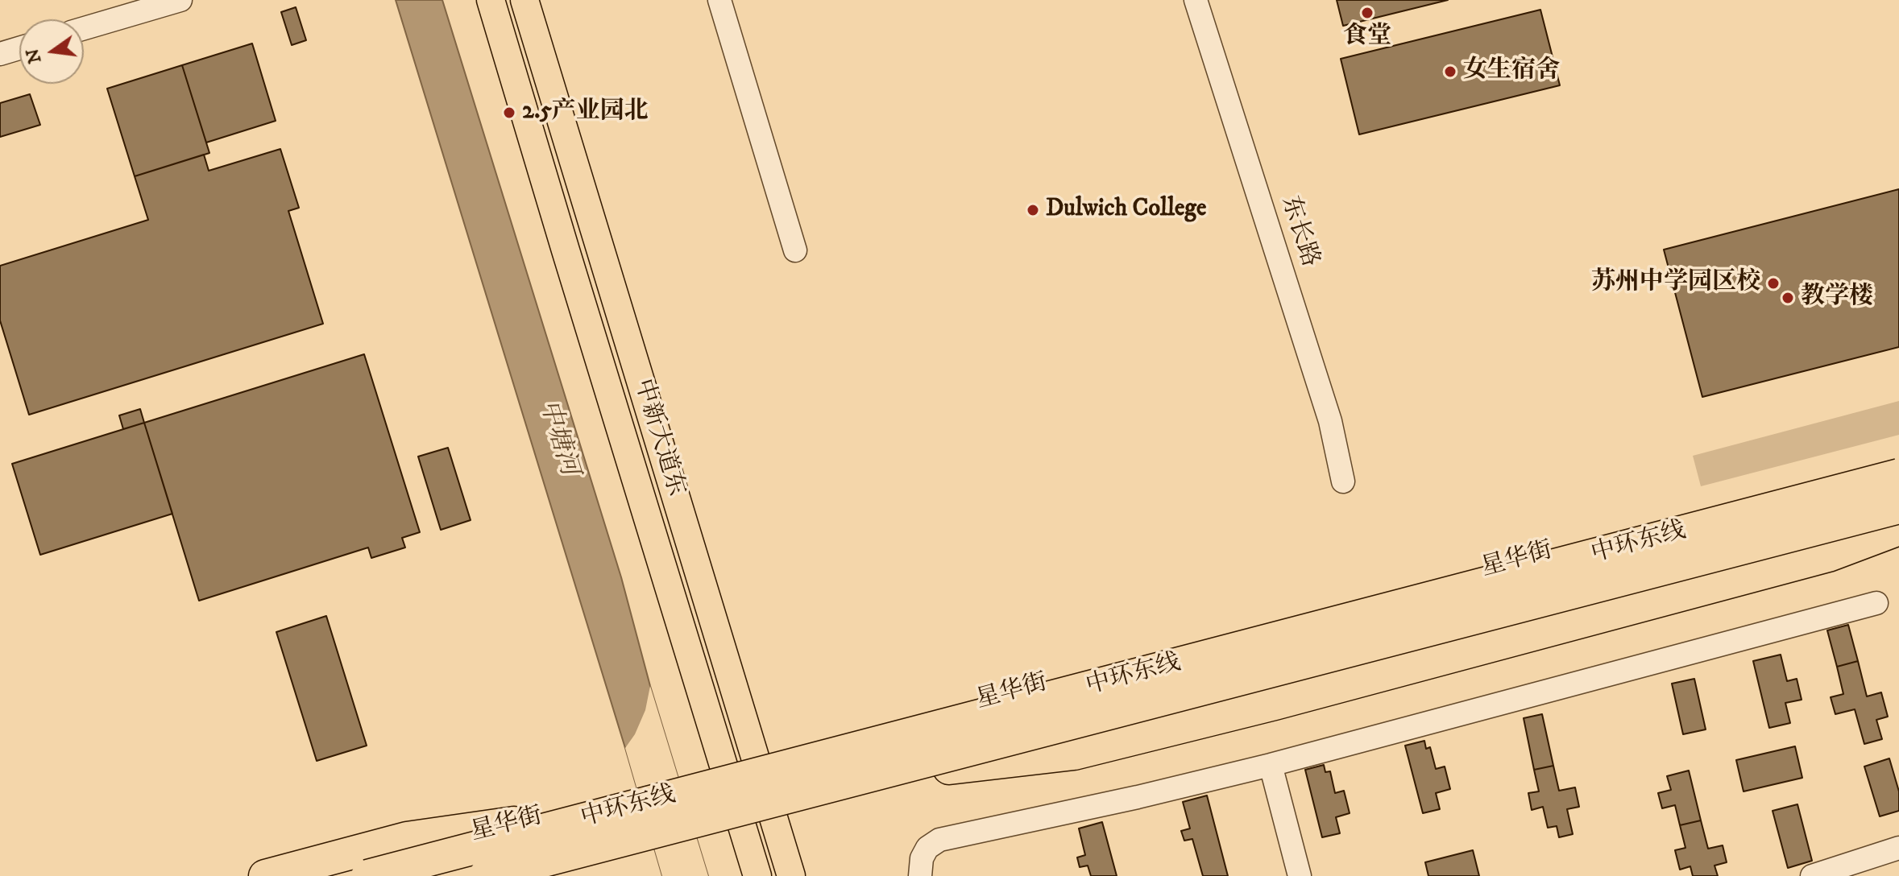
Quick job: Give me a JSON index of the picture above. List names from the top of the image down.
{
  "streets": {
    "highway": ["中环东线"],
    "main road": ["中新大道东", "星华街"],
    "street": ["东长路"]
  },
  "crossings": [
    ["中新大道东", "星华街"]
  ],
  "water": ["中塘河"],
  "places": [
    "食堂",
    "女生宿舍",
    "2.5产业园北",
    "Dulwich College",
    "苏州中学园区校",
    "教学楼"
  ],
  "north": "left"
}
